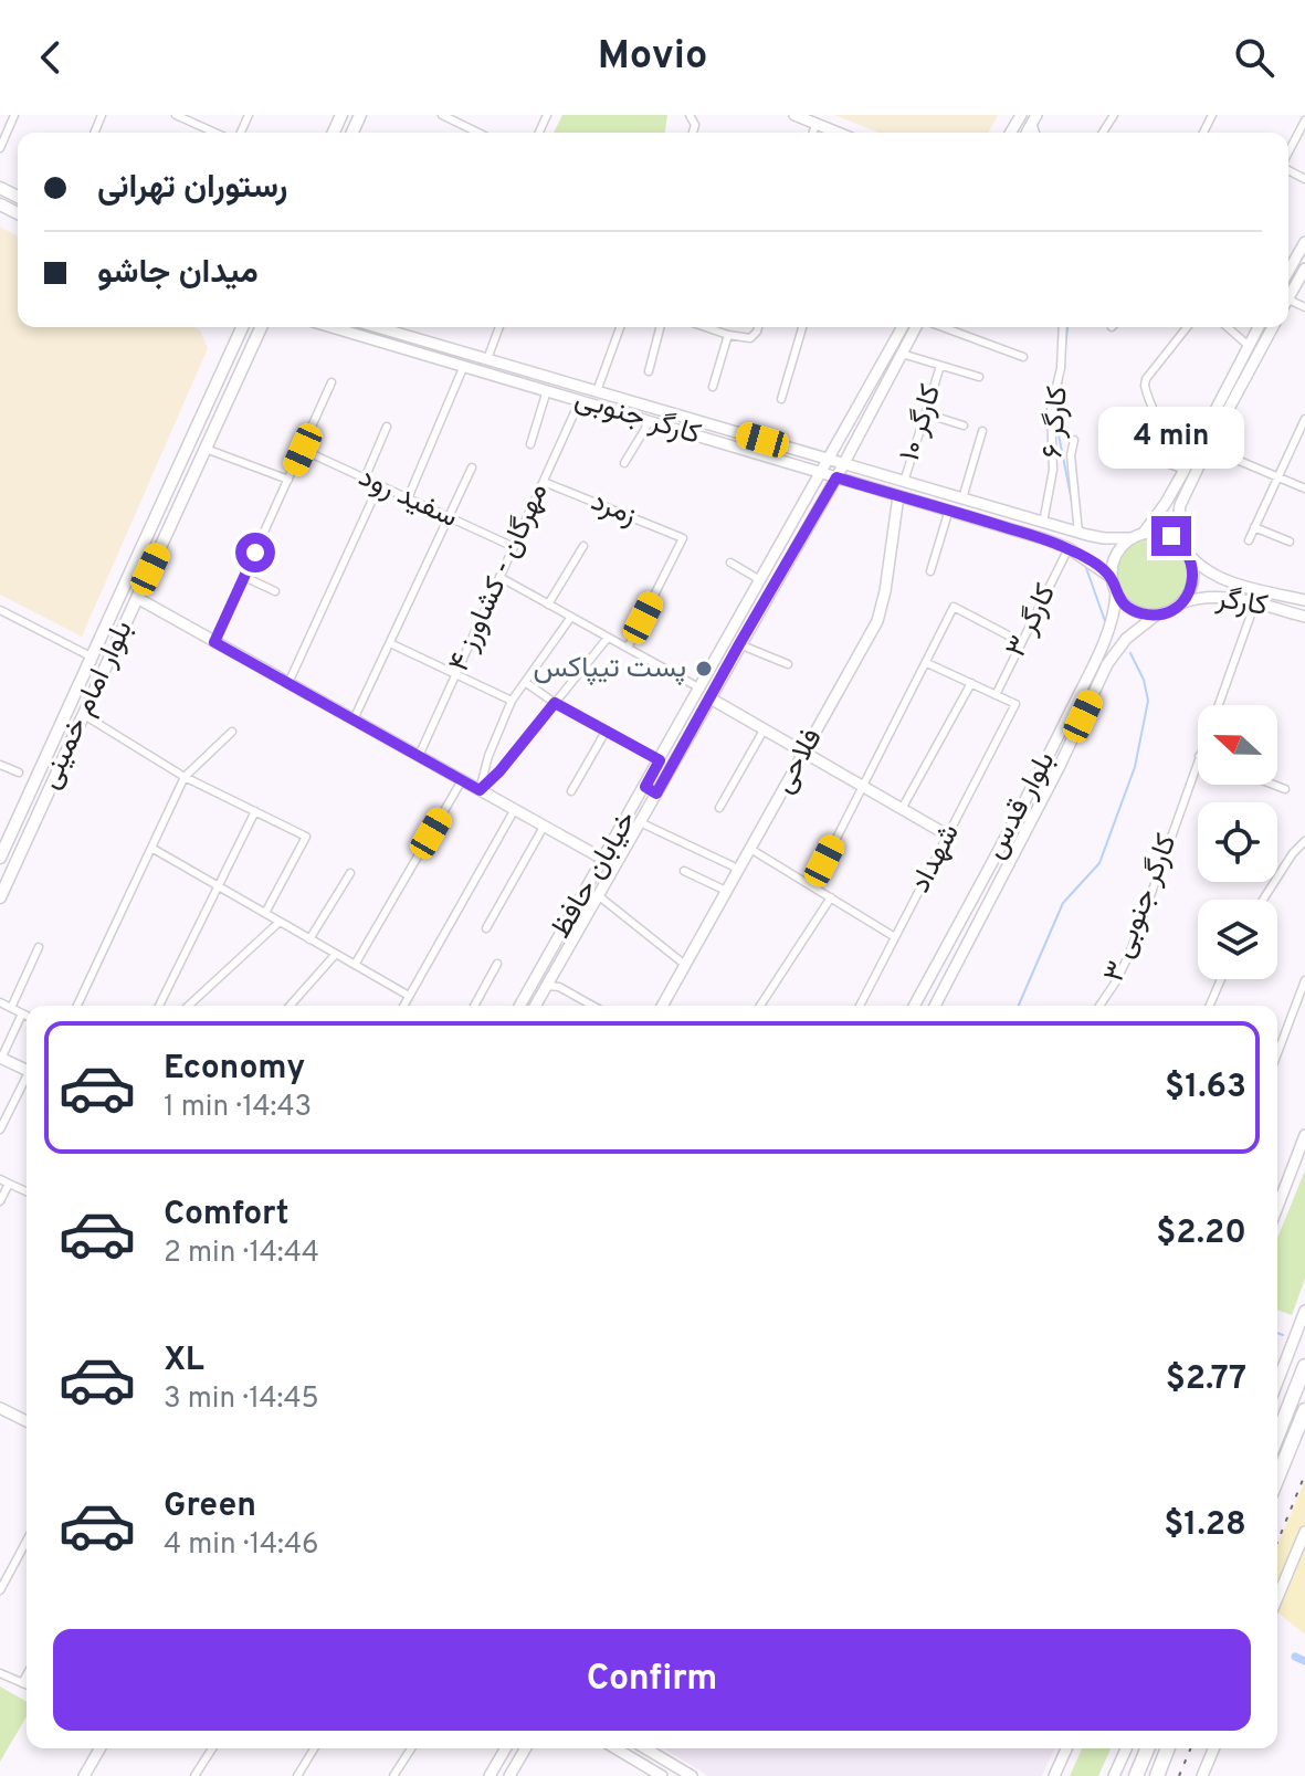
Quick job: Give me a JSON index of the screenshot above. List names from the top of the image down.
{
  "streets": {
    "main road": [
      "کارگر جنوبی",
      "کارگر",
      "بلوار امام خمینی",
      "فلاحی",
      "بلوار قدس",
      "خیابان حافظ"
    ],
    "street": [
      "کارگر ۶",
      "کارگر ۱۰",
      "سفید رود",
      "زمرد",
      "مهرگان - کشاورز ۴",
      "کارگر ۳",
      "شهداد",
      "کارگر جنوبی ۳"
    ]
  },
  "crossings": [
    ["کارگر جنوبی", "کارگر ۶"],
    ["کارگر جنوبی", "کارگر ۱۰"],
    ["کارگر جنوبی", "مهرگان - کشاورز ۴"],
    ["کارگر جنوبی", "کارگر"],
    ["کارگر جنوبی", "کارگر ۳"],
    ["کارگر جنوبی", "فلاحی"],
    ["کارگر جنوبی", "بلوار قدس"],
    ["کارگر جنوبی", "خیابان حافظ"],
    ["سفید رود", "مهرگان - کشاورز ۴"],
    ["زمرد", "مهرگان - کشاورز ۴"],
    ["کارگر", "بلوار قدس"],
    ["کارگر", "کارگر جنوبی ۳"],
    ["کارگر ۳", "شهداد"]
  ],
  "places": ["پست تیپاکس"],
  "north": "left",
  "page": {
    "header": "Movio",
    "banner": ["رستوران تهرانی", "میدان جاشو"],
    "bubble": "4 min",
    "list": [
      {
        "name": "Economy",
        "note": "1 min · 14:43",
        "value": "$1.63"
      },
      {
        "name": "Comfort",
        "note": "2 min · 14:44",
        "value": "$2.20"
      },
      {
        "name": "XL",
        "note": "3 min · 14:45",
        "value": "$2.77"
      },
      {
        "name": "Green",
        "note": "4 min · 14:46",
        "value": "$1.28"
      }
    ],
    "buttons": "Confirm"
  }
}
